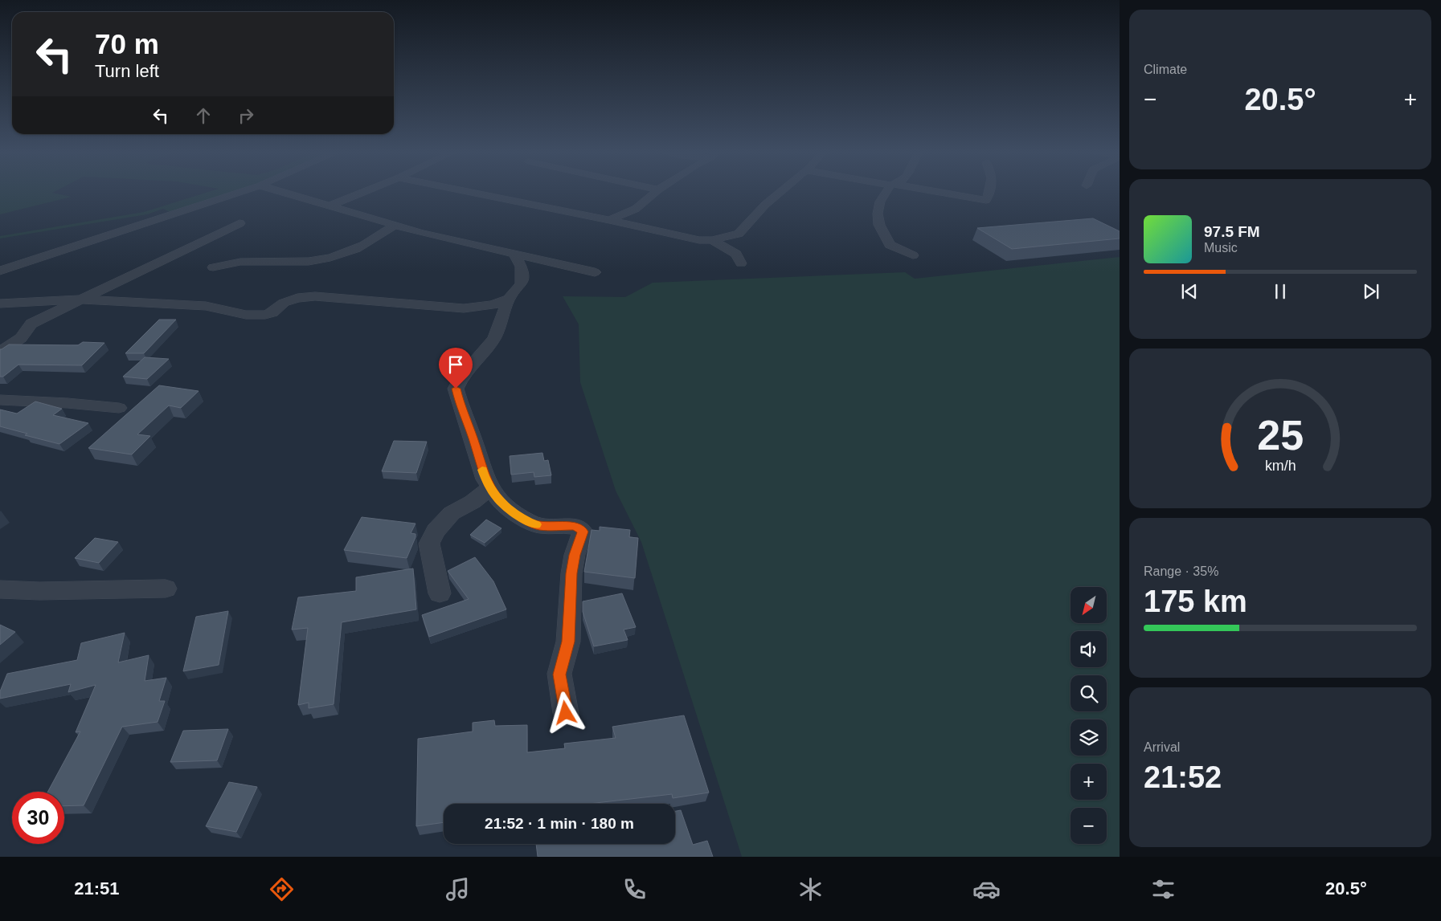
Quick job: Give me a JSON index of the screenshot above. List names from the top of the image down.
{
  "north": "bottom left",
  "page": {
    "tile": [
      "Climate",
      ["Range · 35%", "175 km"],
      ["Arrival", "21:52"]
    ],
    "turn": ["70 m", "Turn left"],
    "heat": ["−", "20.5°", "+"],
    "song": ["97.5 FM", "Music"],
    "map_buttons": ["+", "−"],
    "limit": "30",
    "trip": "21:52 · 1 min · 180 m",
    "tabs": ["21:51", "20.5°"],
    "gauge": ["25", "km/h"]
  }
}
